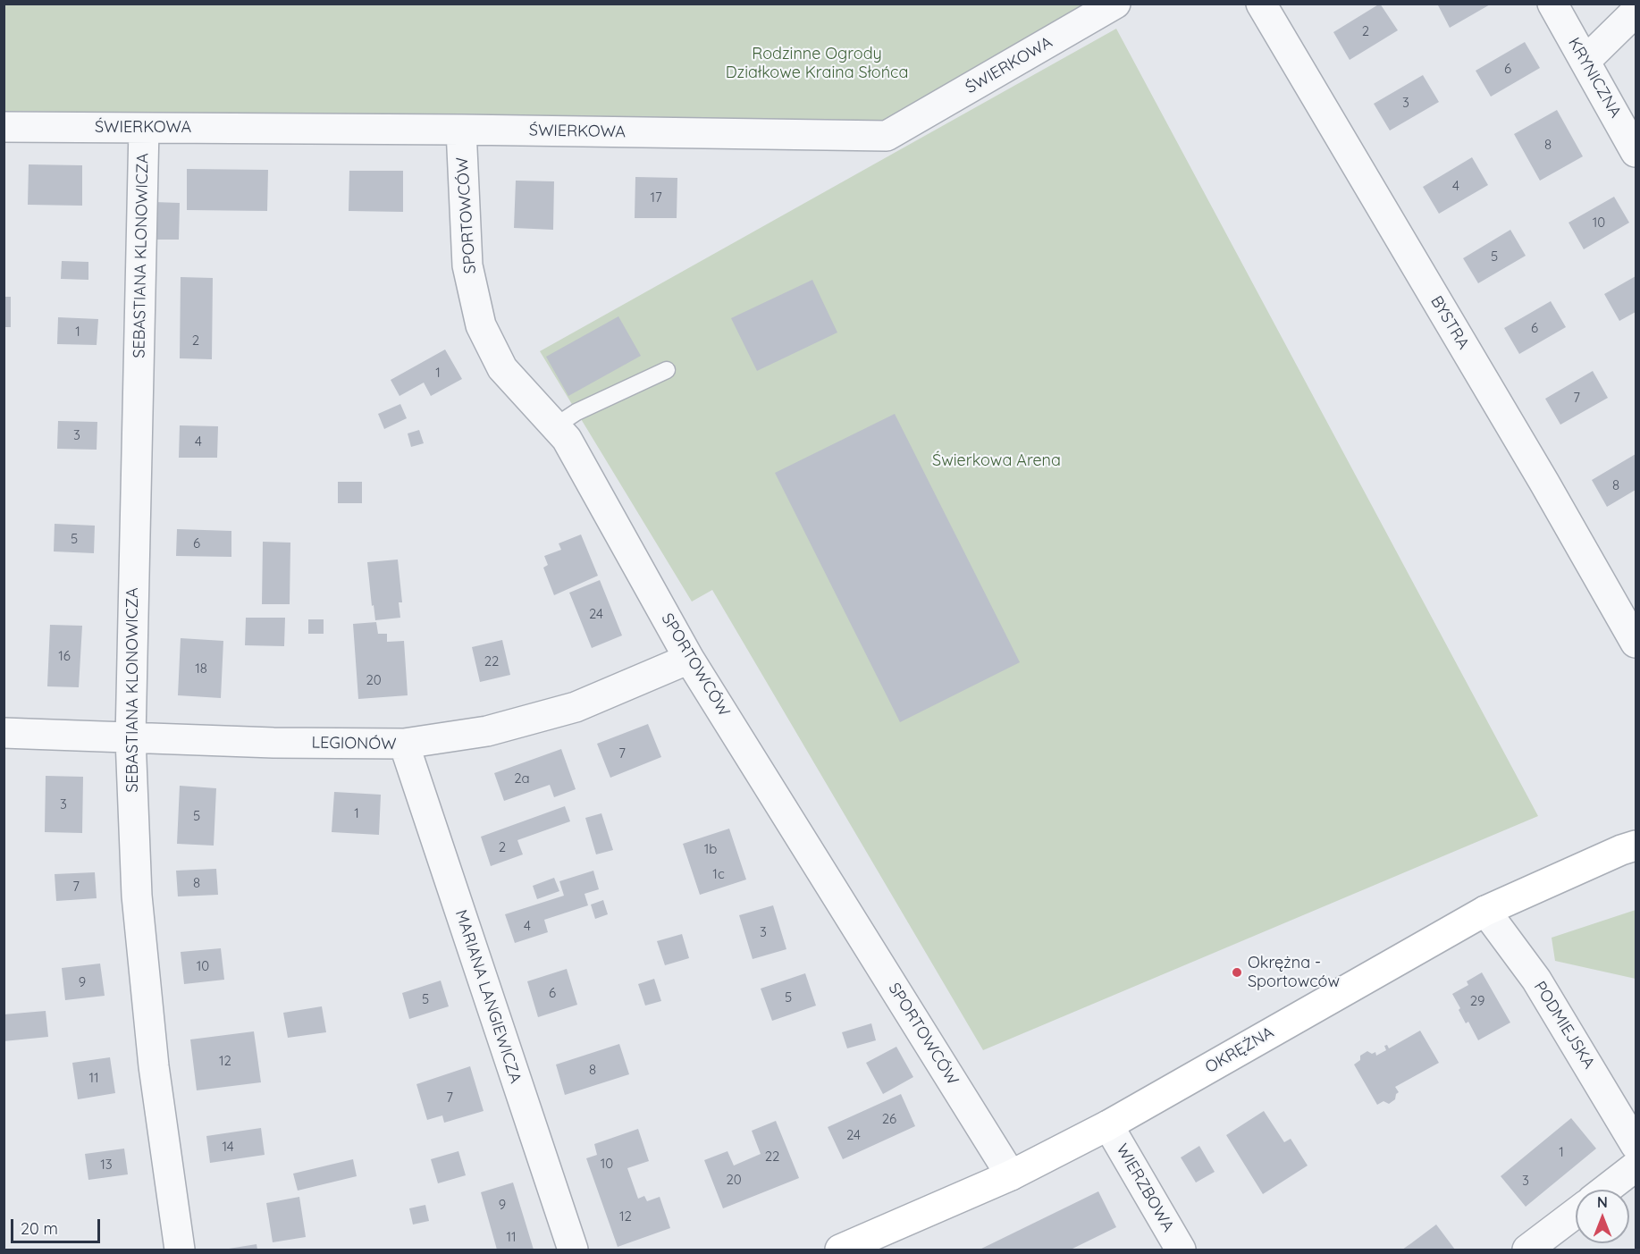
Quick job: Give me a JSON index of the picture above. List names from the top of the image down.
{
  "streets": {
    "street": [
      "ŚWIERKOWA",
      "KRYNICZNA",
      "SPORTOWCÓW",
      "SEBASTIANA KLONOWICZA",
      "BYSTRA",
      "LEGIONÓW",
      "MARIANA LANGIEWICZA",
      "PODMIEJSKA",
      "OKRĘŻNA",
      "WIERZBOWA"
    ]
  },
  "crossings": [
    ["ŚWIERKOWA", "SPORTOWCÓW"],
    ["ŚWIERKOWA", "SEBASTIANA KLONOWICZA"],
    ["SPORTOWCÓW", "LEGIONÓW"],
    ["SPORTOWCÓW", "OKRĘŻNA"],
    ["SEBASTIANA KLONOWICZA", "LEGIONÓW"],
    ["LEGIONÓW", "MARIANA LANGIEWICZA"],
    ["PODMIEJSKA", "OKRĘŻNA"],
    ["OKRĘŻNA", "WIERZBOWA"]
  ],
  "parks": ["Rodzinne Ogrody Działkowe Kraina Słońca", "Świerkowa Arena"],
  "places": ["Okrężna - Sportowców"],
  "house_numbers": [
    "2",
    "6",
    "3",
    "8",
    "4",
    "17",
    "10",
    "5",
    "6",
    "1",
    "2",
    "1",
    "7",
    "3",
    "4",
    "8",
    "5",
    "6",
    "24",
    "16",
    "22",
    "18",
    "20",
    "7",
    "2a",
    "3",
    "1",
    "5",
    "2",
    "1b",
    "1c",
    "8",
    "7",
    "4",
    "3",
    "10",
    "9",
    "6",
    "5",
    "5",
    "29",
    "12",
    "8",
    "11",
    "7",
    "26",
    "24",
    "14",
    "1",
    "22",
    "10",
    "13",
    "20",
    "3",
    "9",
    "12",
    "11"
  ],
  "scale_bar": "20 m",
  "north": "top"
}
